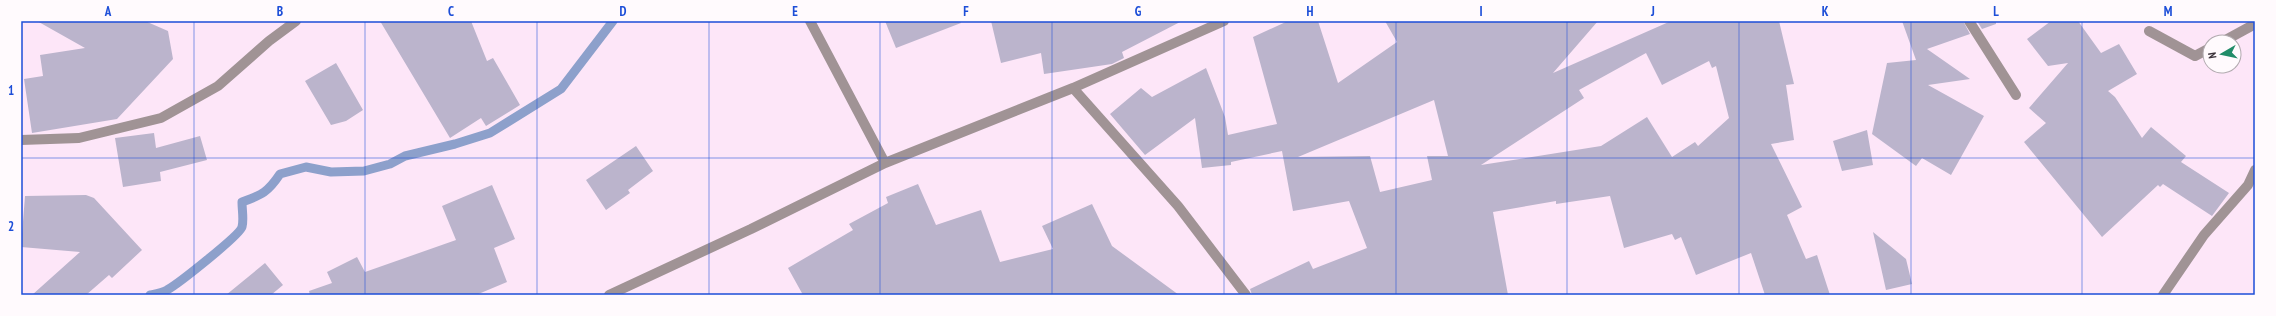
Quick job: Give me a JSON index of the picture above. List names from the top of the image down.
{
  "north": "left",
  "grid": {
    "columns": [
      "A",
      "B",
      "C",
      "D",
      "E",
      "F",
      "G",
      "H",
      "I",
      "J",
      "K",
      "L",
      "M"
    ],
    "rows": ["1", "2"]
  }
}
